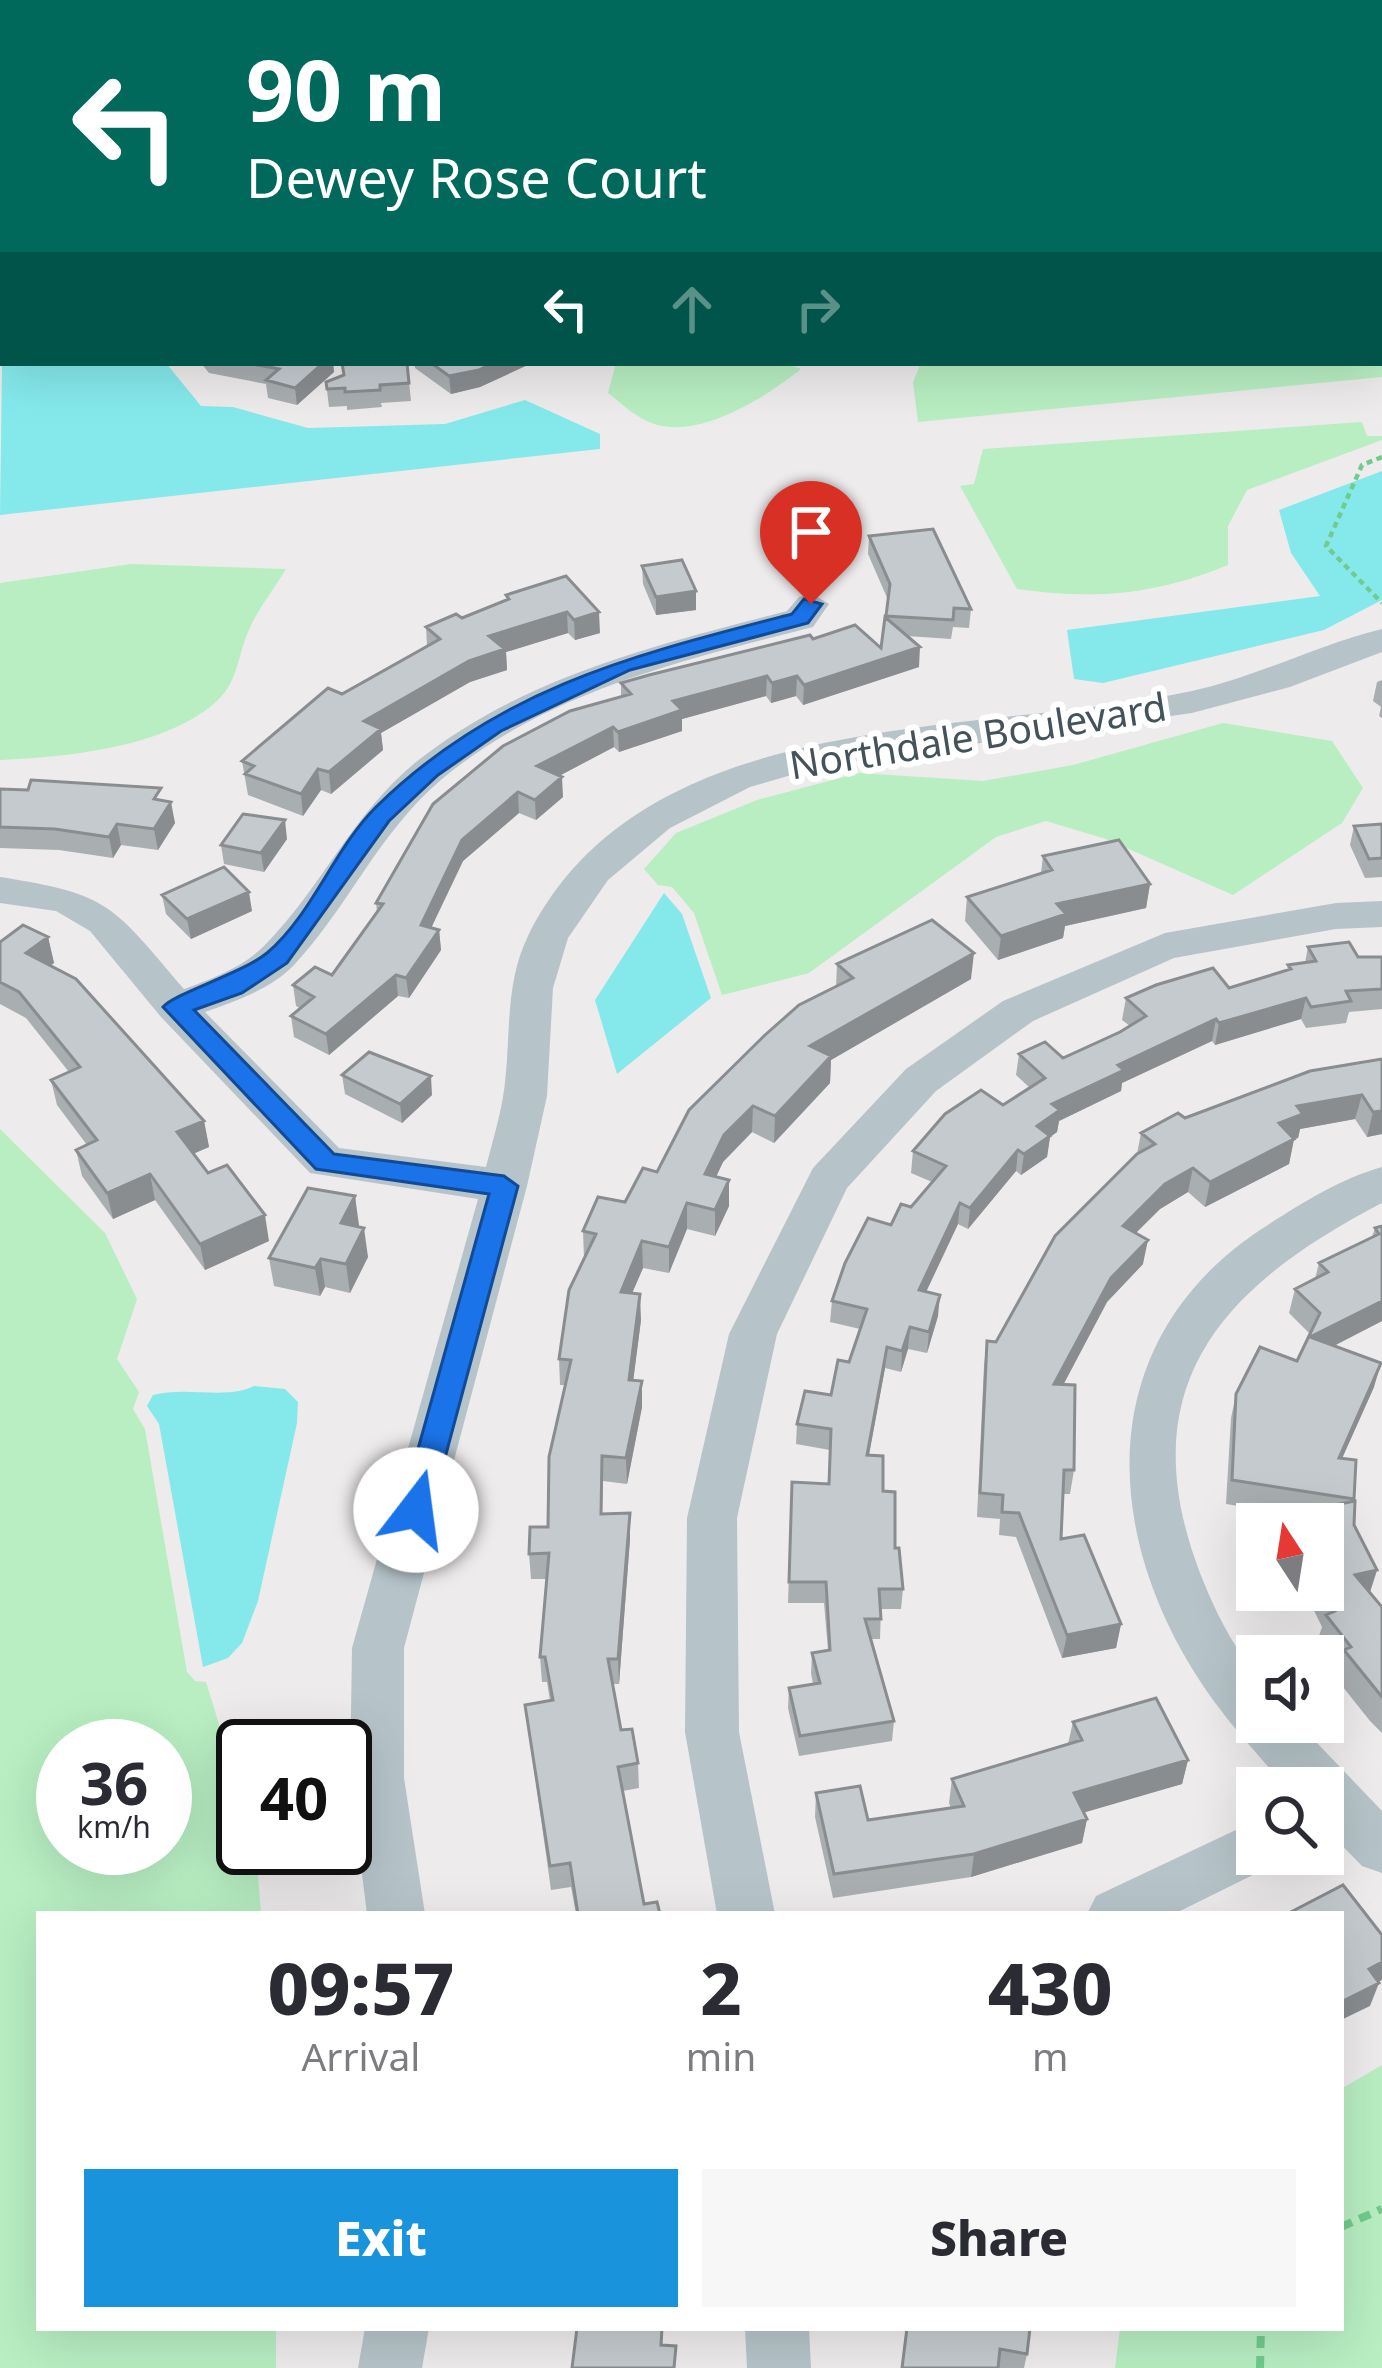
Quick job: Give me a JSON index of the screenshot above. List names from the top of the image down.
{
  "streets": {
    "street": ["Northdale Boulevard"]
  },
  "north": "top",
  "page": {
    "turn": ["90 m", "Dewey Rose Court"],
    "speed": "36 km/h",
    "limit": "40",
    "eta": [
      "09:57",
      "Arrival",
      "2",
      "min",
      "430",
      "m"
    ],
    "buttons": ["Exit", "Share"]
  }
}
